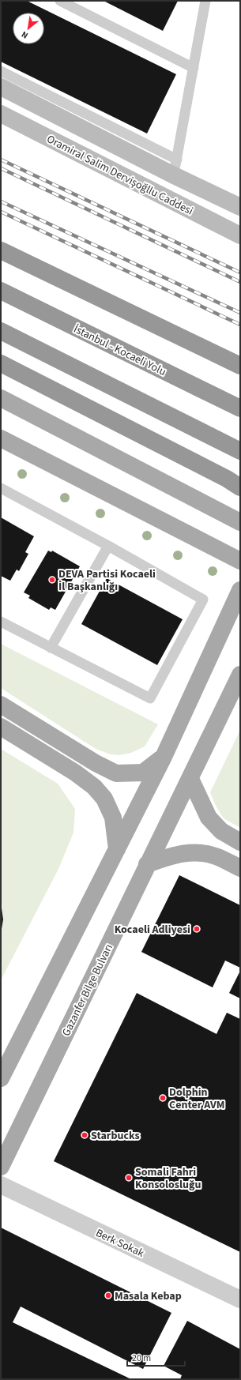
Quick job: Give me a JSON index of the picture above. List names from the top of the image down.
{
  "streets": {
    "highway": ["İstanbul - Kocaeli Yolu"],
    "main road": ["Oramiral Salim Dervişoğllu Caddesi", "Gazanfer Bilge Bulvarı"],
    "street": ["Berk Sokak"]
  },
  "places": [
    "DEVA Partisi Kocaeli İl Başkanlığı",
    "Kocaeli Adliyesi",
    "Dolphin Center AVM",
    "Starbucks",
    "Somali Fahri Konsolosluğu",
    "Masala Kebap"
  ],
  "scale_bar": "20 m",
  "north": "bottom left"
}
